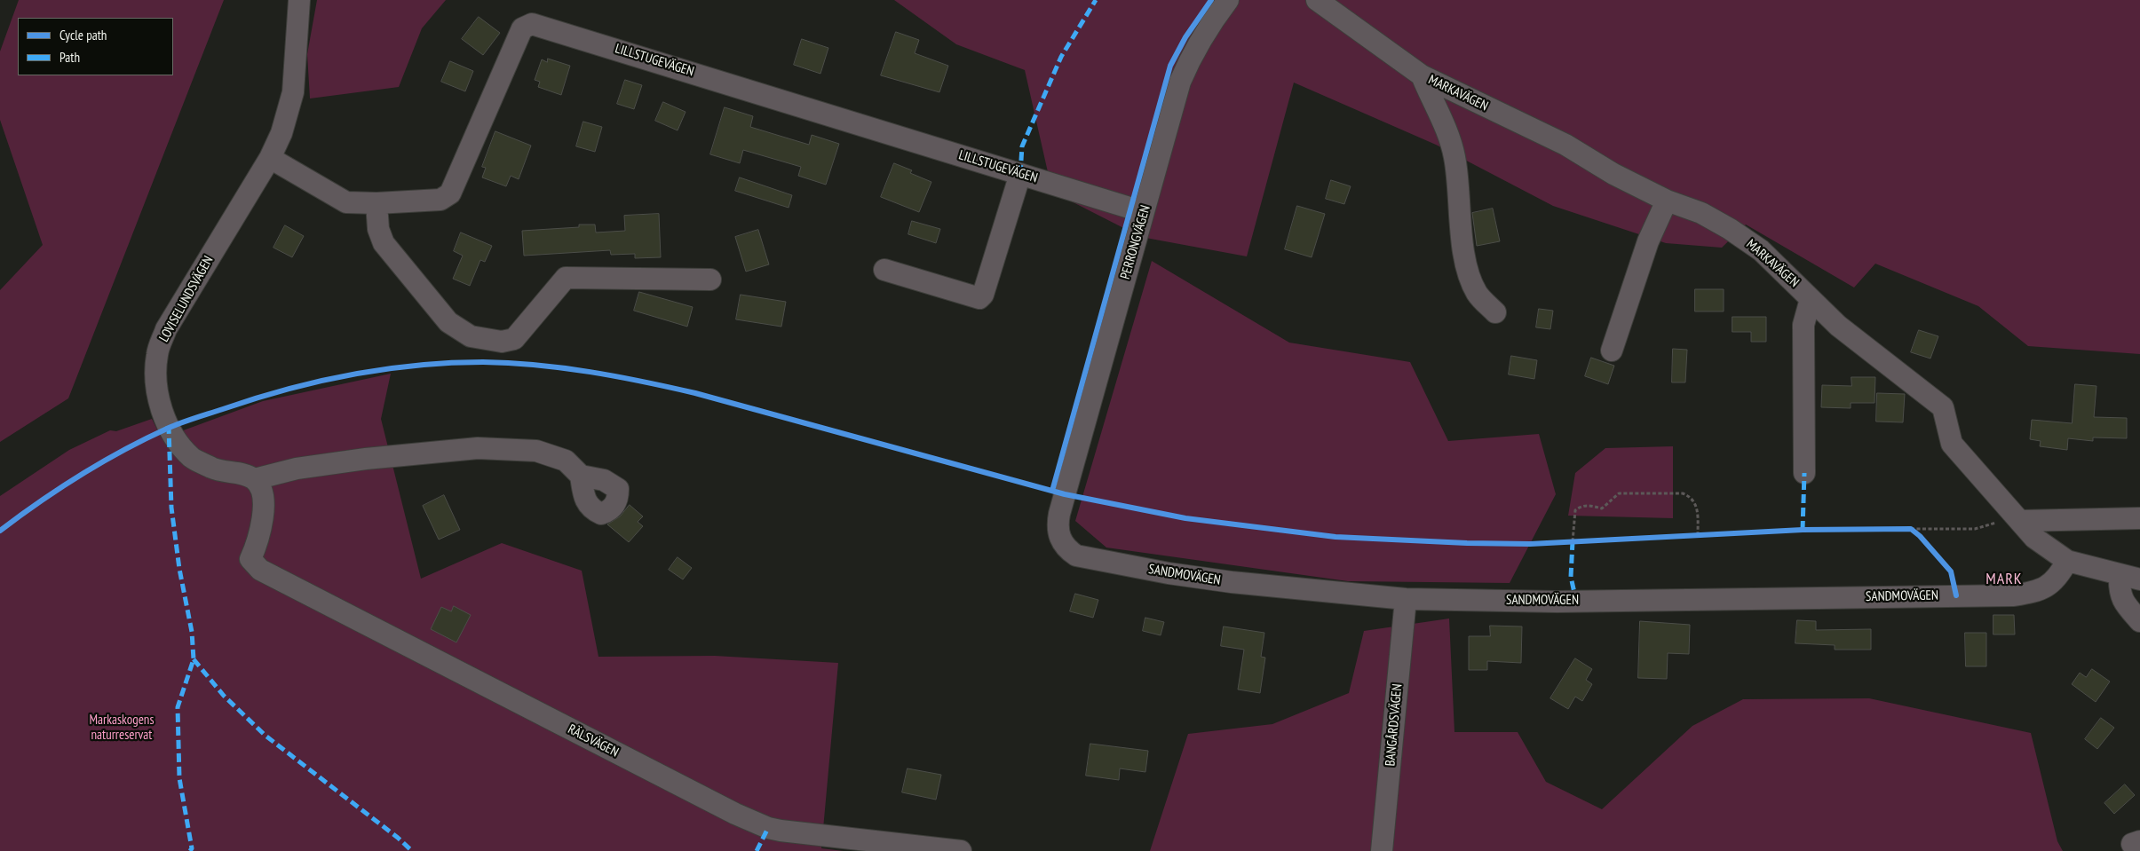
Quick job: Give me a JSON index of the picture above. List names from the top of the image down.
{
  "streets": {
    "street": [
      "LILLSTUGEVÄGEN",
      "MARKAVÄGEN",
      "PERRONGVÄGEN",
      "LOVISELUNDSVÄGEN",
      "SANDMOVÄGEN",
      "BANGÅRDSVÄGEN",
      "RÄLSVÄGEN"
    ]
  },
  "crossings": [
    ["LILLSTUGEVÄGEN", "PERRONGVÄGEN"],
    ["LILLSTUGEVÄGEN", "LOVISELUNDSVÄGEN"],
    ["MARKAVÄGEN", "SANDMOVÄGEN"],
    ["PERRONGVÄGEN", "SANDMOVÄGEN"],
    ["LOVISELUNDSVÄGEN", "RÄLSVÄGEN"],
    ["SANDMOVÄGEN", "BANGÅRDSVÄGEN"]
  ],
  "districts": ["MARK"],
  "parks": ["Markaskogens naturreservat"],
  "legend": ["Cycle path", "Path"]
}
